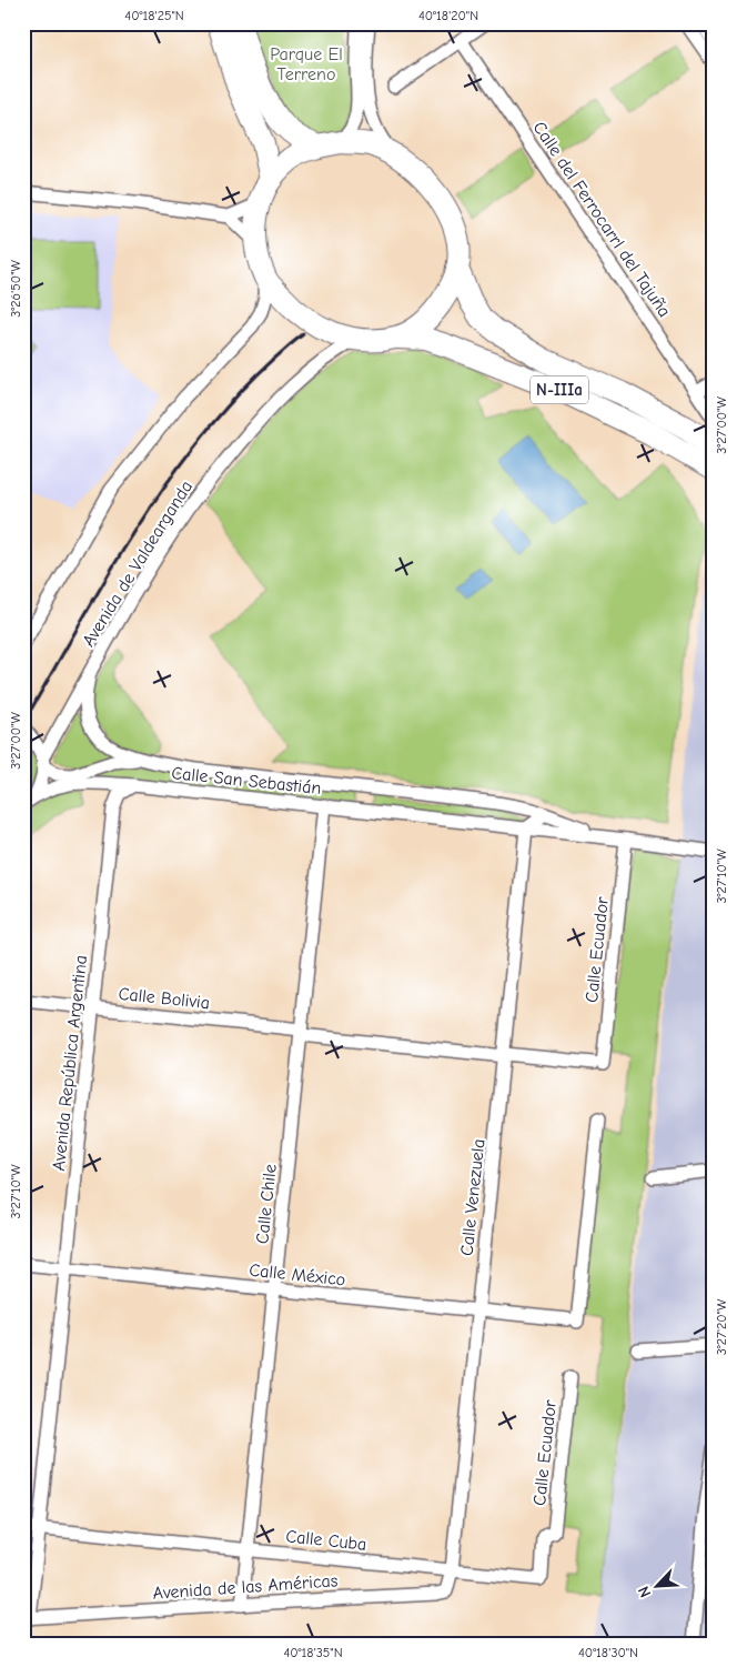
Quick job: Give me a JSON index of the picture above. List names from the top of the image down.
{
  "streets": {
    "highway": ["N-IIIa"],
    "street": [
      "Calle del Ferrocarrl del Tajuña",
      "Avenida de Valdearganda",
      "Calle San Sebastián",
      "Calle Ecuador",
      "Calle Bolivia",
      "Avenida República Argentina",
      "Calle Venezuela",
      "Calle Chile",
      "Calle México",
      "Calle Cuba",
      "Avenida de las Américas"
    ]
  },
  "crossings": [
    ["N-IIIa", "Avenida de Valdearganda"],
    ["Avenida de Valdearganda", "Calle San Sebastián"],
    ["Calle San Sebastián", "Calle Ecuador"],
    ["Calle San Sebastián", "Calle Venezuela"],
    ["Calle San Sebastián", "Calle Chile"],
    ["Calle Ecuador", "Calle Bolivia"],
    ["Calle Ecuador", "Calle Cuba"],
    ["Calle Bolivia", "Avenida República Argentina"],
    ["Calle Bolivia", "Calle Venezuela"],
    ["Calle Bolivia", "Calle Chile"],
    ["Avenida República Argentina", "Calle México"],
    ["Avenida República Argentina", "Calle Cuba"],
    ["Avenida República Argentina", "Avenida de las Américas"],
    ["Calle Venezuela", "Calle México"],
    ["Calle Venezuela", "Calle Cuba"],
    ["Calle Venezuela", "Avenida de las Américas"],
    ["Calle Chile", "Calle México"],
    ["Calle Chile", "Calle Cuba"],
    ["Calle Chile", "Avenida de las Américas"],
    ["Calle Cuba", "Avenida de las Américas"]
  ],
  "parks": ["Parque El Terreno"],
  "north": "bottom left",
  "coordinates": [
    "40°18'25\"N",
    "40°18'20\"N",
    "3°26'50\"W",
    "3°27'00\"W",
    "3°27'10\"W",
    "3°27'20\"W",
    "40°18'35\"N",
    "40°18'30\"N"
  ]
}
